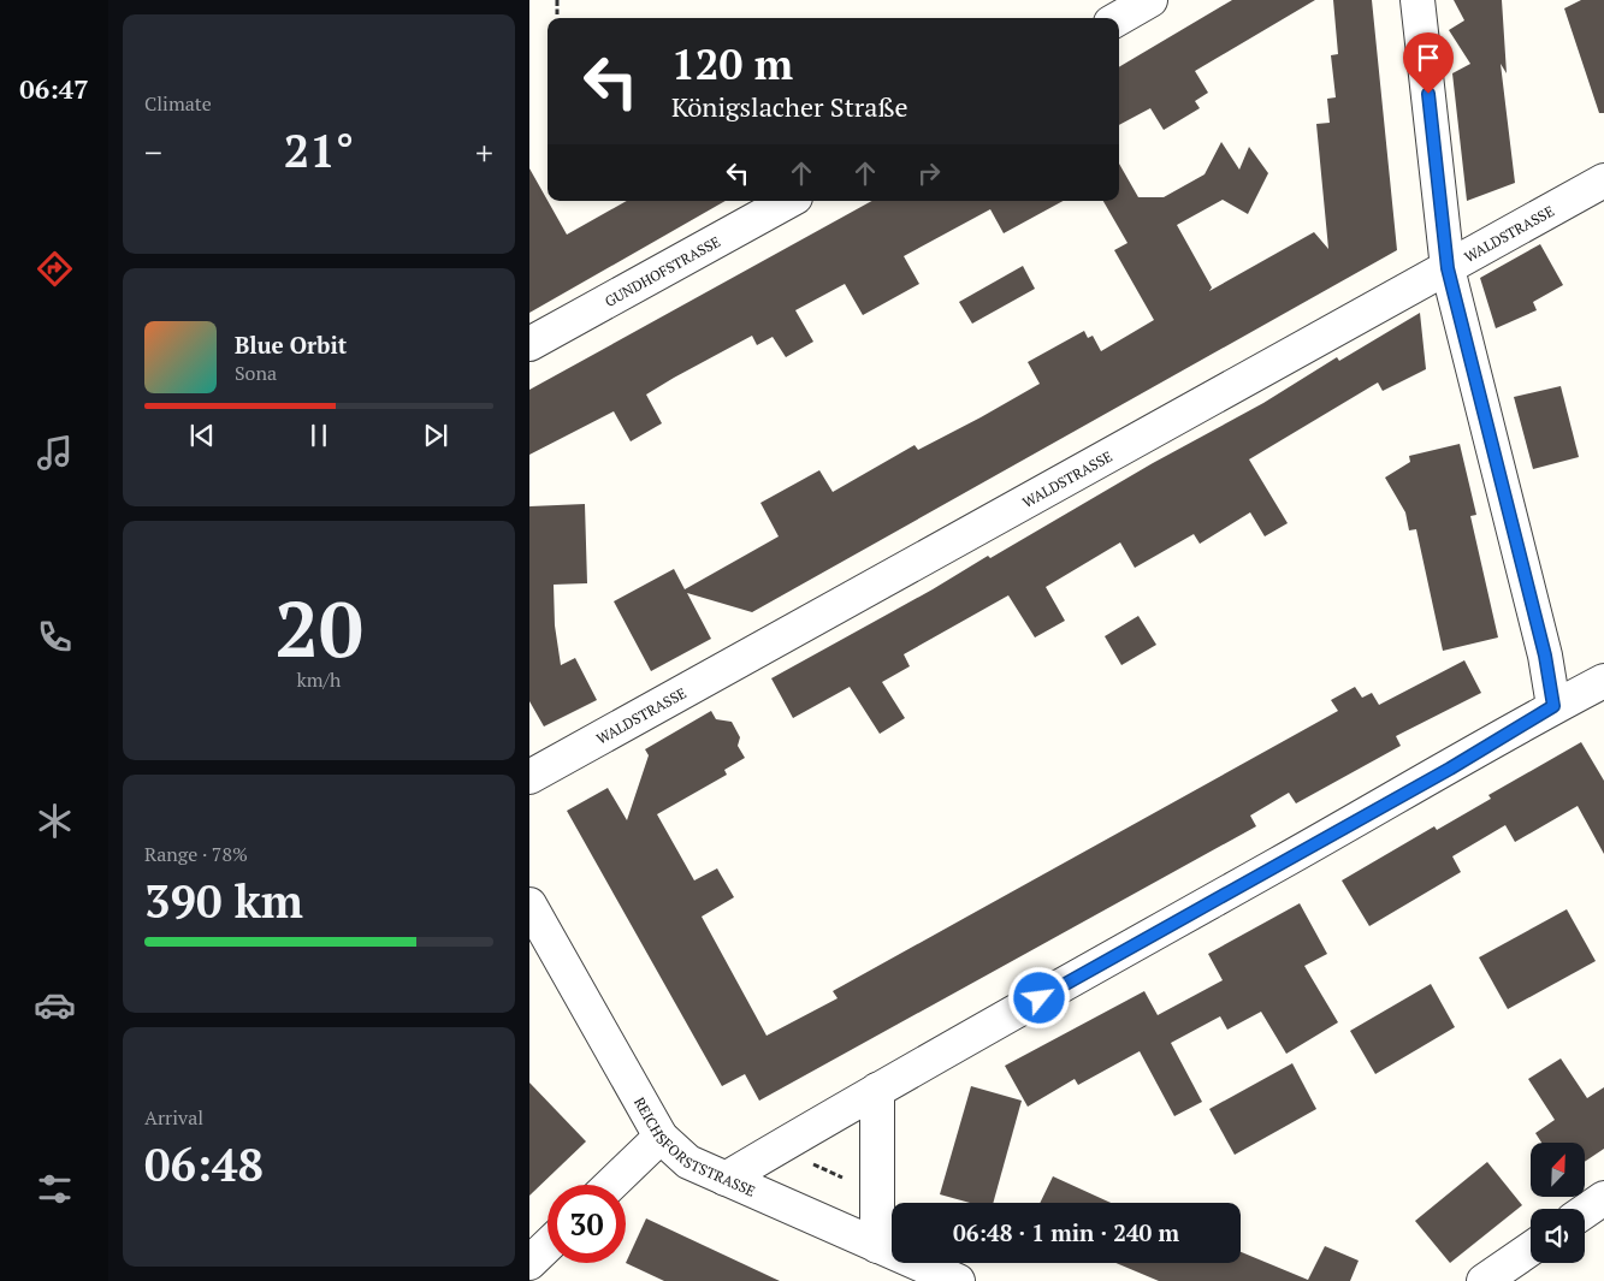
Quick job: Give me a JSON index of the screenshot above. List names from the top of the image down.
{
  "streets": {
    "street": ["WALDSTRASSE", "GUNDHOFSTRASSE", "REICHSFORSTSTRASSE"]
  },
  "north": "top right",
  "page": {
    "tabs": "06:47",
    "tile": [
      "Climate",
      ["20", "km/h"],
      ["Range · 78%", "390 km"],
      ["Arrival", "06:48"]
    ],
    "turn": ["120 m", "Königslacher Straße"],
    "heat": ["−", "21°", "+"],
    "song": ["Blue Orbit", "Sona"],
    "limit": "30",
    "trip": "06:48 · 1 min · 240 m"
  }
}
